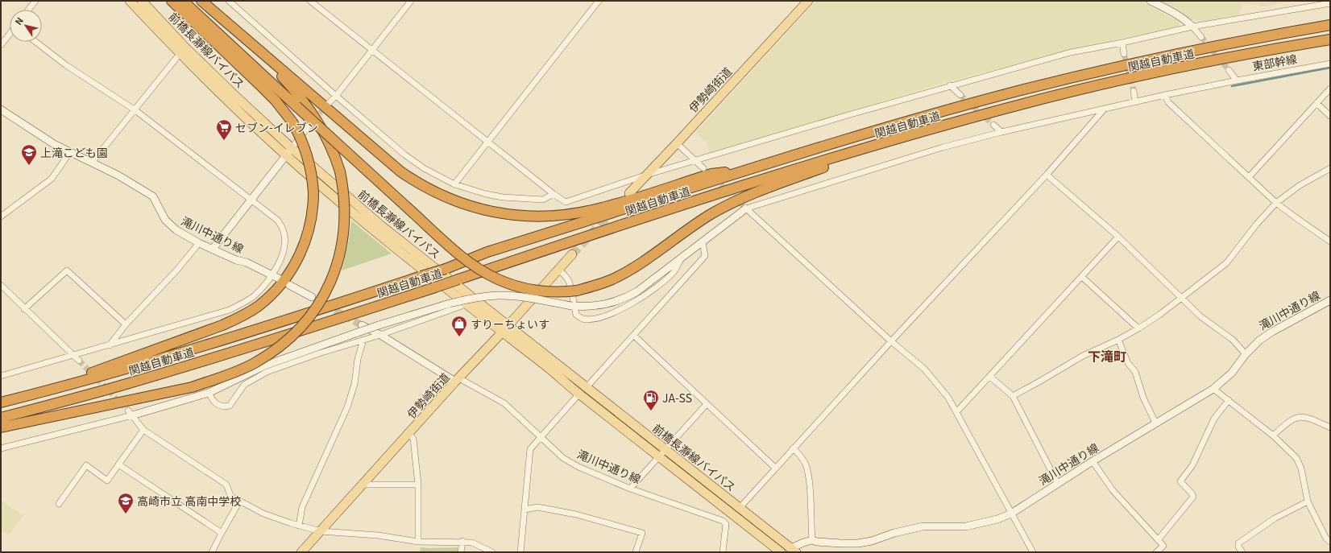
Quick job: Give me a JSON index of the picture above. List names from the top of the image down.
{
  "streets": {
    "highway": ["関越自動車道"],
    "main road": ["前橋長瀞線バイパス", "伊勢崎街道"],
    "street": ["東部幹線", "滝川中通り線"]
  },
  "crossings": [
    ["前橋長瀞線バイパス", "伊勢崎街道"],
    ["前橋長瀞線バイパス", "滝川中通り線"],
    ["伊勢崎街道", "滝川中通り線"]
  ],
  "districts": ["下滝町"],
  "places": {
    "supermarket": ["セブン-イレブン"],
    "school or university": ["上滝こども園", "高崎市立 高南中学校"],
    "shop": ["すりーちょいす"],
    "fuel station": ["JA-SS"]
  },
  "north": "top left"
}
